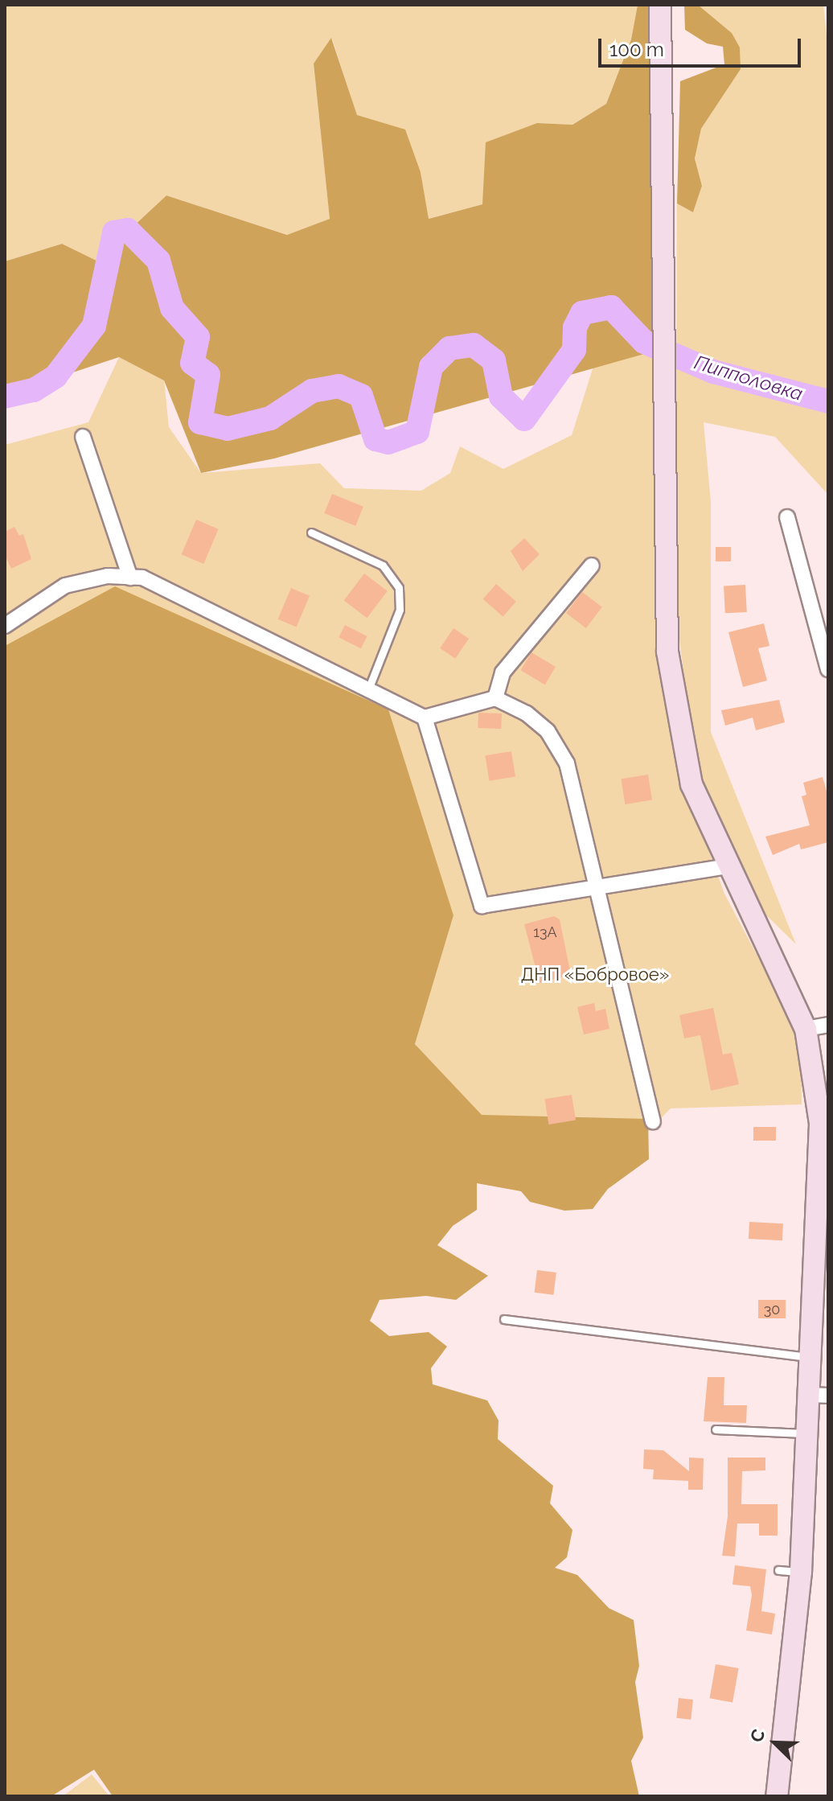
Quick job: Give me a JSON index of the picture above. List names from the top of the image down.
{
  "water": ["Пипполовка"],
  "parks": ["ДНП «Бобровое»"],
  "house_numbers": ["13А", "30"],
  "scale_bar": "100 m",
  "north": "top left"
}
